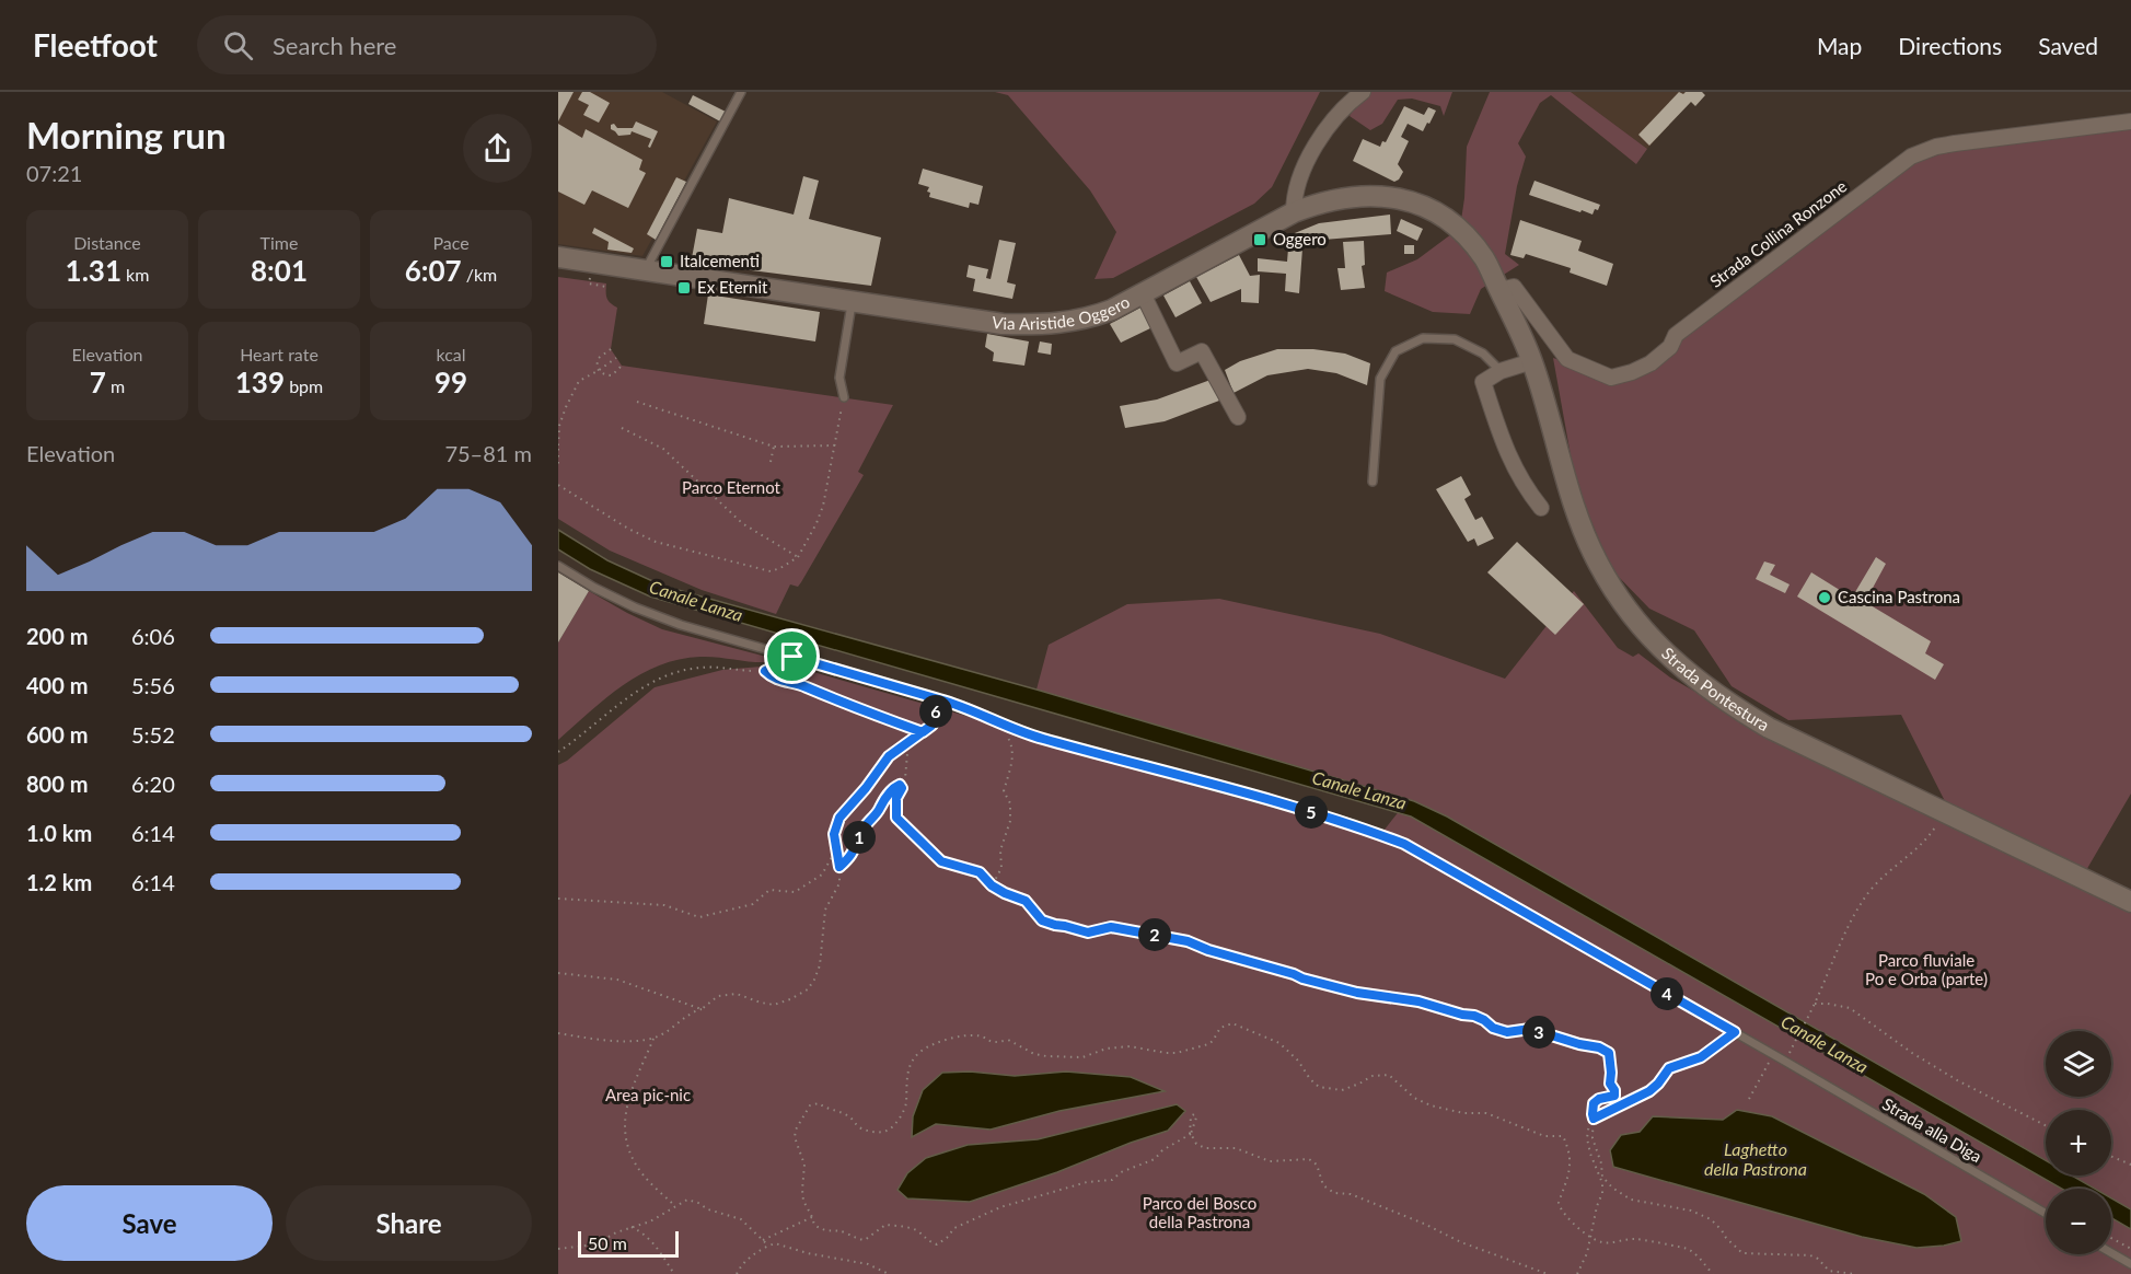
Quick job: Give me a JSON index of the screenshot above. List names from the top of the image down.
{
  "streets": {
    "main road": ["Via Aristide Oggero", "Strada Pontestura"],
    "street": ["Strada Collina Ronzone"],
    "lane": ["Strada alla Diga"]
  },
  "crossings": [
    ["Strada Collina Ronzone", "Via Aristide Oggero"],
    ["Strada Collina Ronzone", "Strada Pontestura"],
    ["Via Aristide Oggero", "Strada Pontestura"]
  ],
  "water": ["Canale Lanza", "Laghetto della Pastrona"],
  "parks": [
    "Parco Eternot",
    "Parco fluviale Po e Orba (parte)",
    "Area pic-nic",
    "Parco del Bosco della Pastrona"
  ],
  "places": {
    "transit": ["Oggero", "Italcementi", "Ex Eternit"],
    "other": ["Cascina Pastrona"]
  },
  "scale_bar": "50 m",
  "page": {
    "header": "Fleetfoot",
    "search": "Search here",
    "nav": ["Map", "Directions", "Saved"],
    "heading": ["Morning run", "07:21"],
    "stats": [
      ["Distance", "1.31 km"],
      ["Time", "8:01"],
      ["Pace", "6:07 /km"],
      ["Elevation", "7 m"],
      ["Heart rate", "139 bpm"],
      ["kcal", "99"]
    ],
    "chart": ["Elevation", "75–81 m"],
    "list": [
      {
        "name": "200 m",
        "note": "6:06"
      },
      {
        "name": "400 m",
        "note": "5:56"
      },
      {
        "name": "600 m",
        "note": "5:52"
      },
      {
        "name": "800 m",
        "note": "6:20"
      },
      {
        "name": "1.0 km",
        "note": "6:14"
      },
      {
        "name": "1.2 km",
        "note": "6:14"
      }
    ],
    "pins": [
      "6",
      "5",
      "1",
      "2",
      "4",
      "3"
    ],
    "map_buttons": ["+", "−"],
    "buttons": ["Save", "Share"],
    "scale": "50 m"
  }
}
